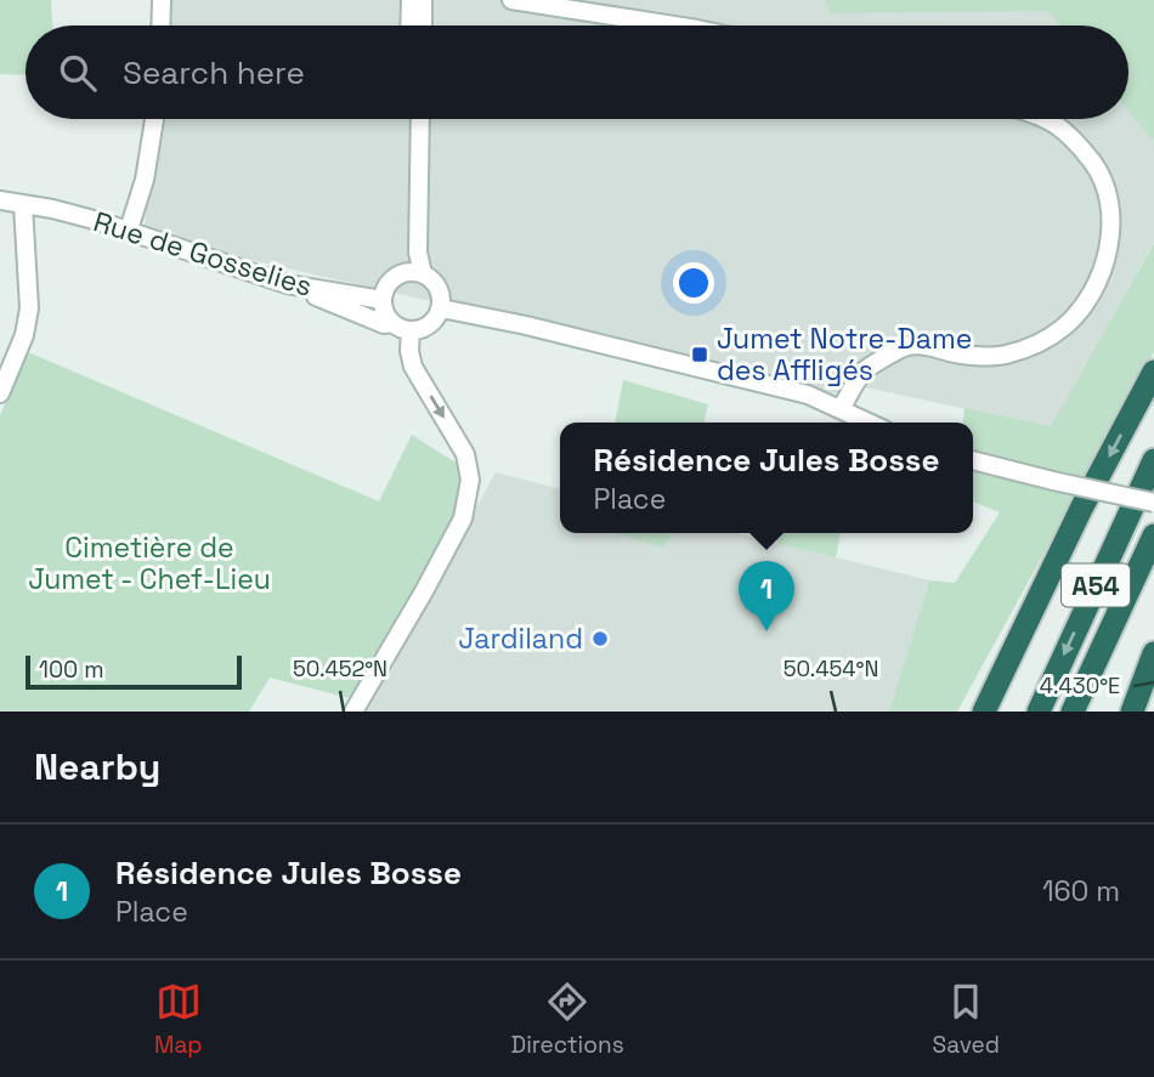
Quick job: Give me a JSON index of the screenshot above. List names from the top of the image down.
{
  "streets": {
    "highway": ["A54"],
    "street": ["Rue de Gosselies"]
  },
  "parks": ["Cimetière de Jumet - Chef-Lieu"],
  "places": {
    "transit": ["Jumet Notre-Dame des Affligés"],
    "other": ["Jardiland"]
  },
  "scale_bar": "100 m",
  "page": {
    "search": "Search here",
    "popup": ["Résidence Jules Bosse", "Place"],
    "pins": "1",
    "scale": "100 m",
    "heading": "Nearby",
    "list": [
      {
        "mark": "1",
        "name": "Résidence Jules Bosse",
        "note": "Place",
        "value": "160 m"
      }
    ],
    "nav": ["Map", "Directions", "Saved"]
  },
  "coordinates": ["50.452°N", "50.454°N", "4.430°E"]
}
